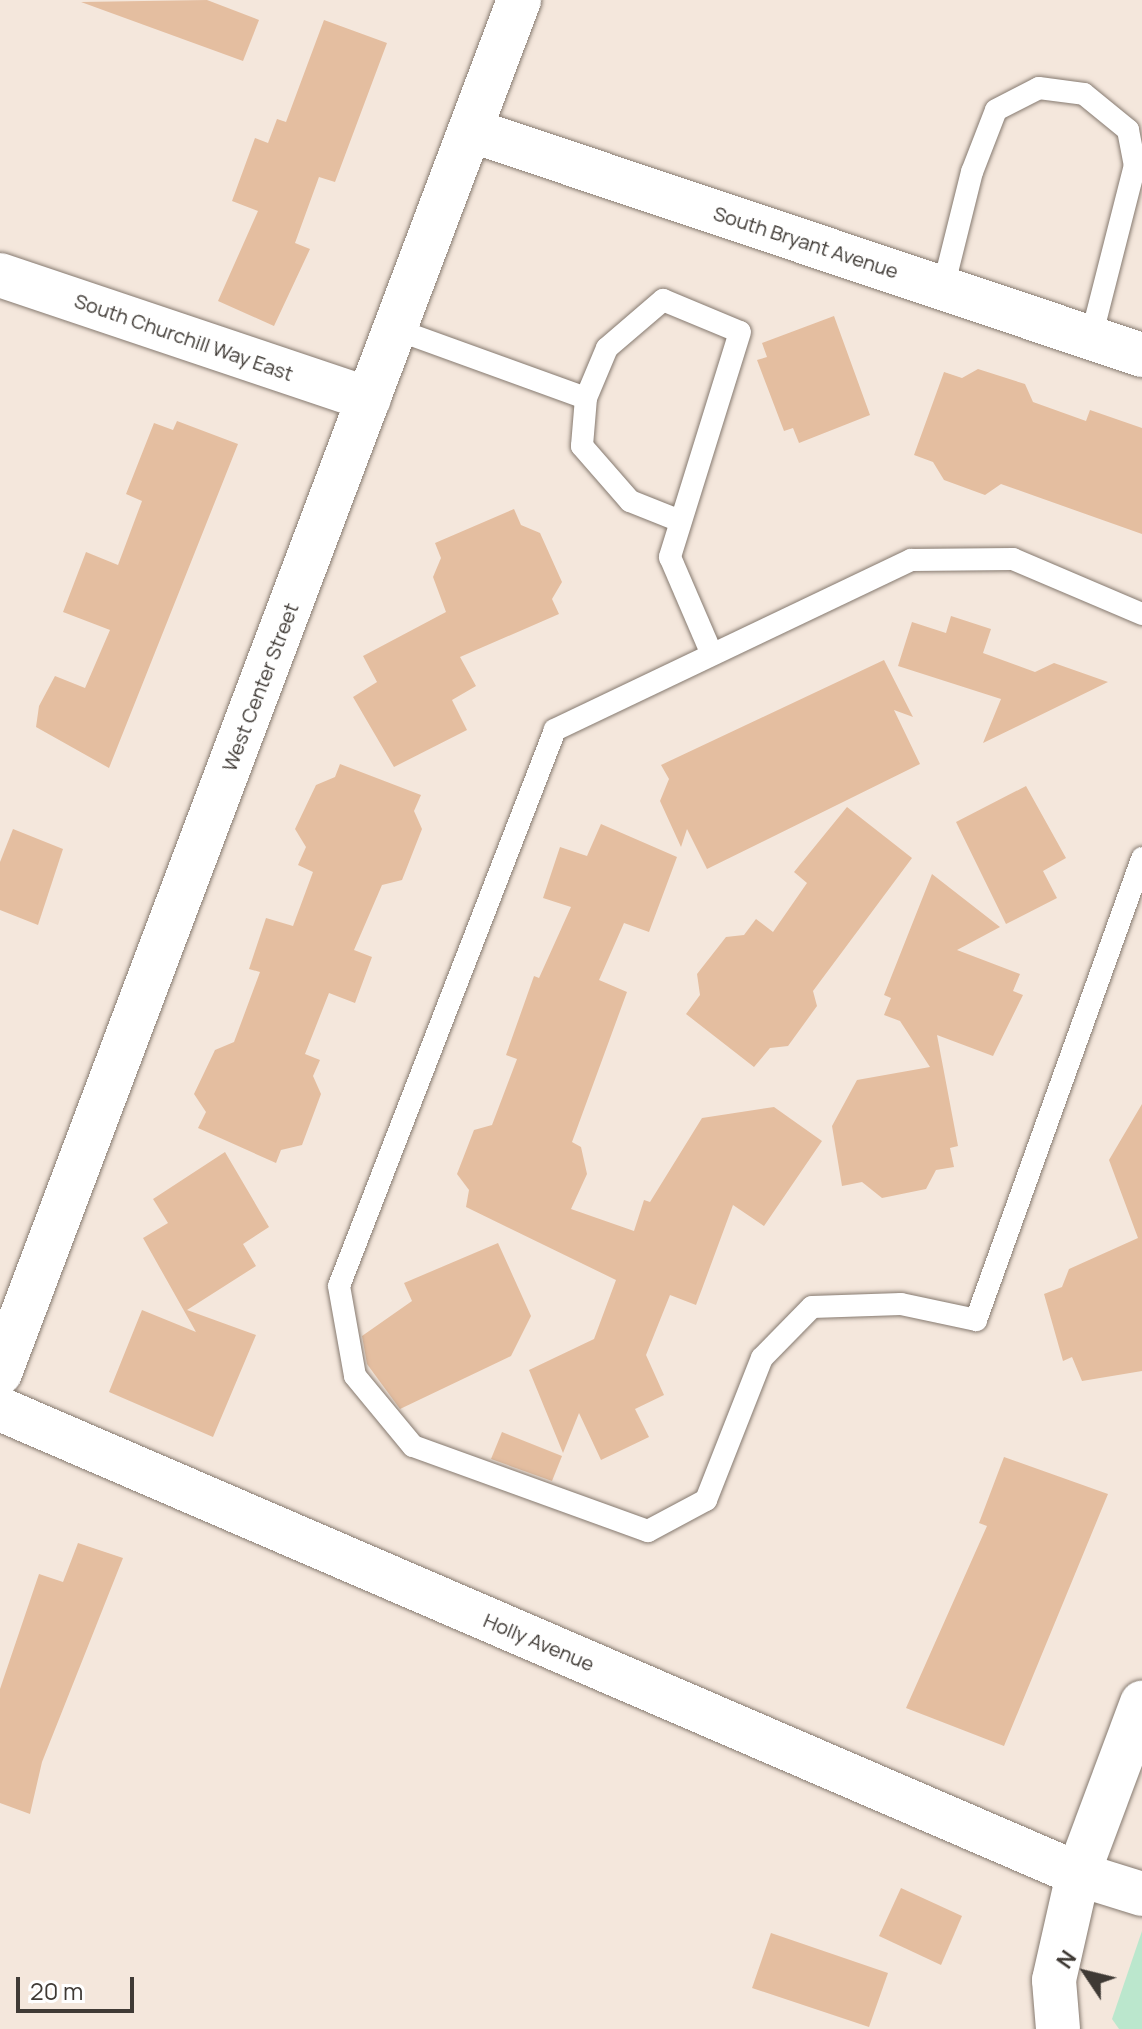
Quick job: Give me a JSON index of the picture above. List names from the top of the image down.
{
  "streets": {
    "street": [
      "South Bryant Avenue",
      "South Churchill Way East",
      "West Center Street",
      "Holly Avenue"
    ]
  },
  "crossings": [
    ["South Bryant Avenue", "West Center Street"],
    ["South Churchill Way East", "West Center Street"]
  ],
  "scale_bar": "20 m",
  "north": "top left"
}
